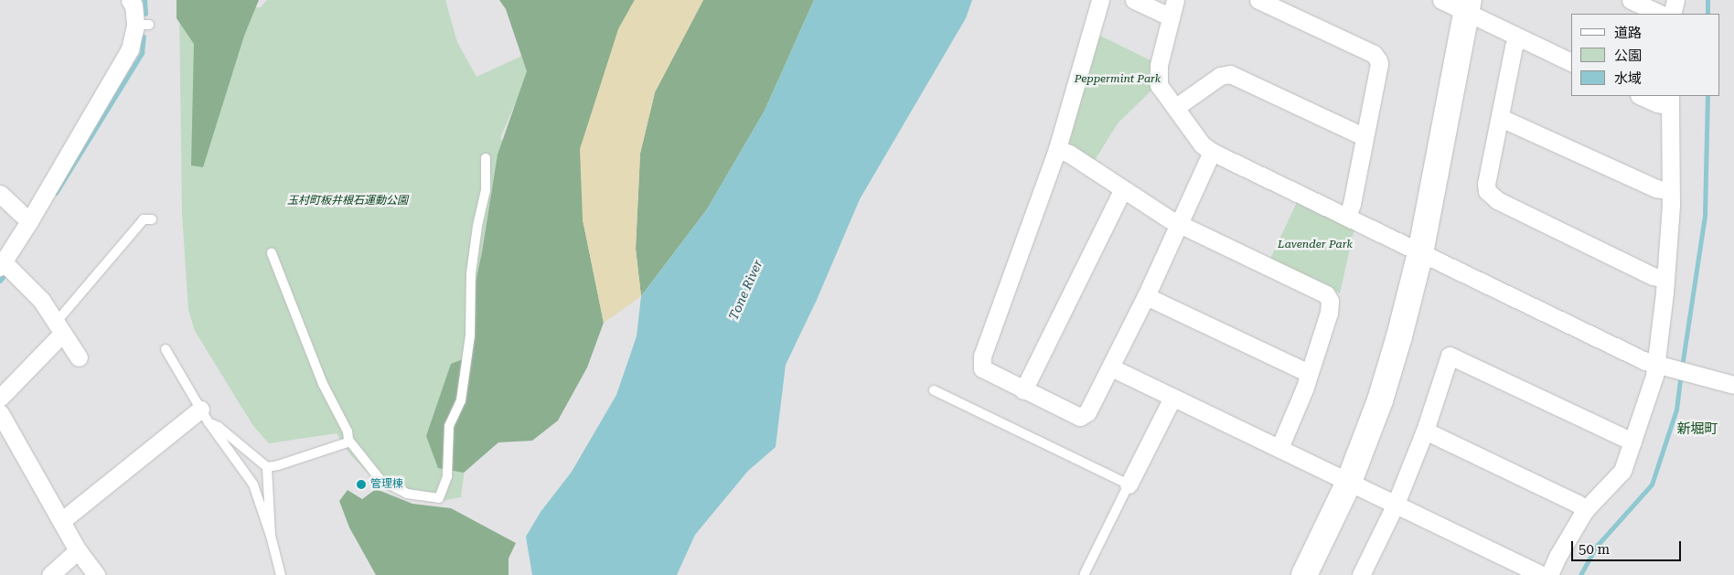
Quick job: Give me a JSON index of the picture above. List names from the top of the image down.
{
  "districts": ["新堀町"],
  "water": ["Tone River"],
  "parks": ["Peppermint Park", "玉村町板井根石運動公園", "Lavender Park"],
  "places": ["管理棟"],
  "legend": ["道路", "公園", "水域"],
  "scale_bar": "50 m"
}
